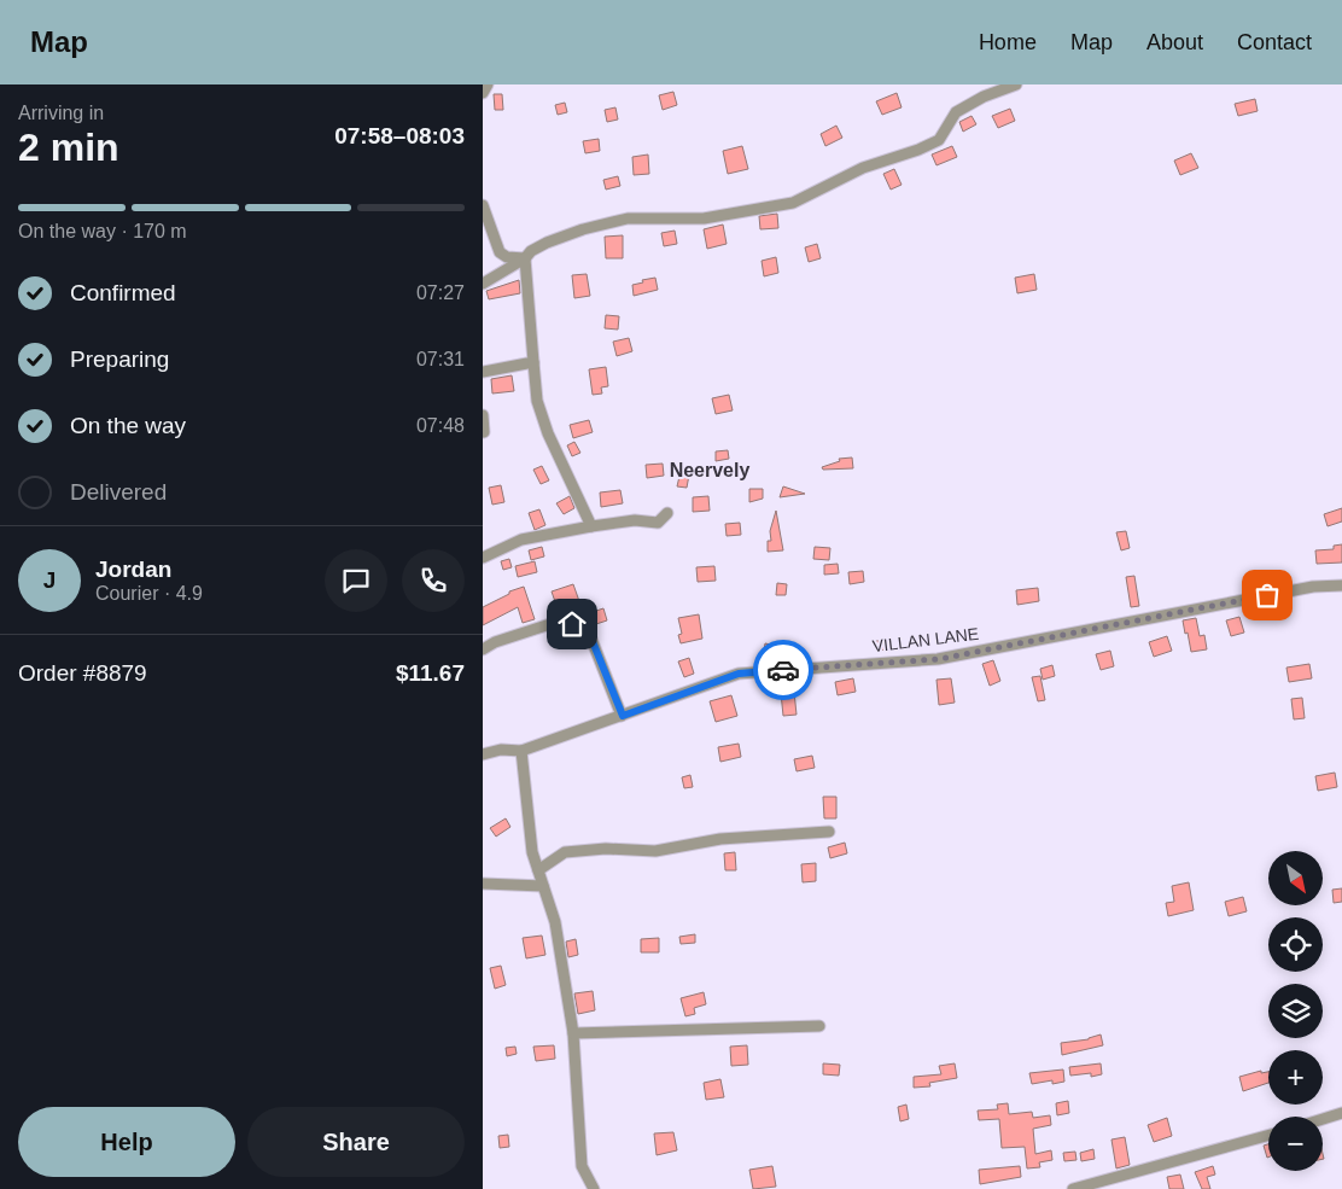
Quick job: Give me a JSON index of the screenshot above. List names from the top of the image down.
{
  "streets": {
    "street": ["VILLAN LANE"]
  },
  "districts": ["Neervely"],
  "north": "bottom right",
  "page": {
    "header": "Map",
    "nav": [
      "Home",
      "Map",
      "About",
      "Contact"
    ],
    "heading": ["2 min", "Arriving in", "07:58–08:03"],
    "panel": [
      "Jordan",
      "Courier · 4.9",
      "Order #8879",
      "$11.67"
    ],
    "bar": "On the way · 170 m",
    "list": [
      ["Confirmed", "07:27"],
      ["Preparing", "07:31"],
      ["On the way", "07:48"],
      "Delivered"
    ],
    "round": "J",
    "map_buttons": ["+", "−"],
    "buttons": ["Help", "Share"]
  }
}
